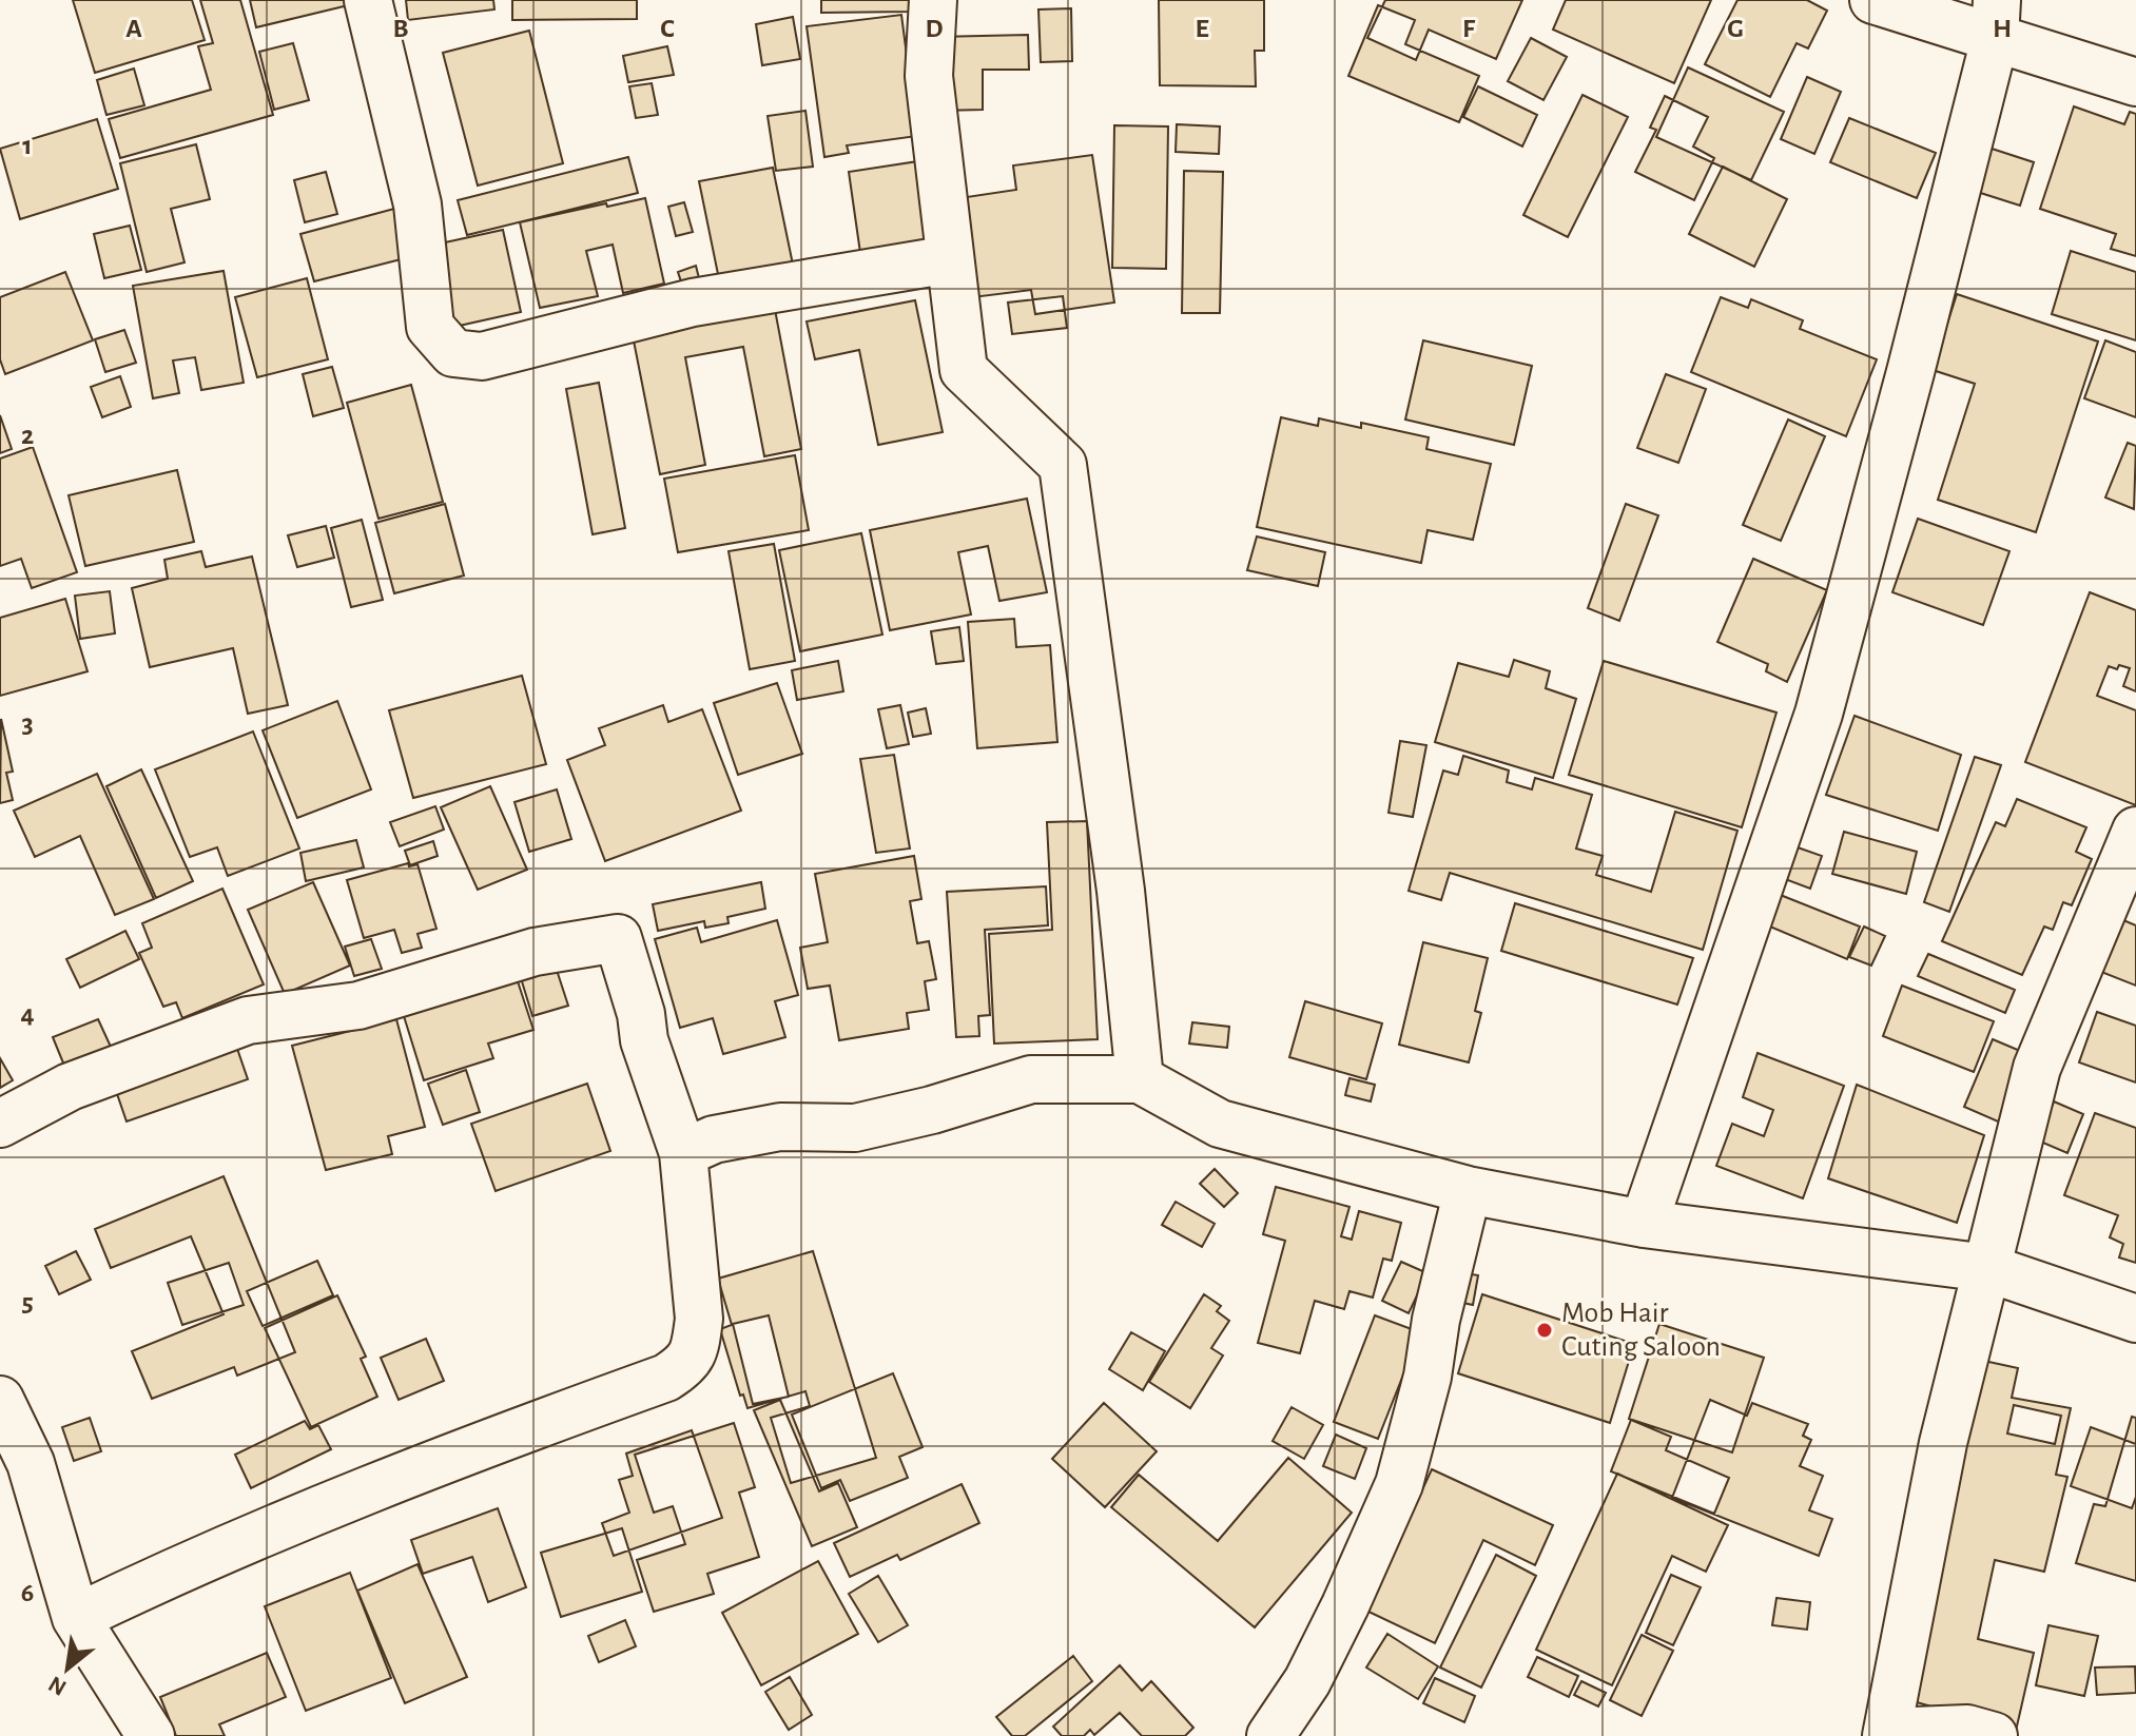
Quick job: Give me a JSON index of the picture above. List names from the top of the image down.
{
  "places": ["Mob Hair Cuting Saloon"],
  "north": "bottom left",
  "grid": {
    "columns": [
      "A",
      "B",
      "C",
      "D",
      "E",
      "F",
      "G",
      "H"
    ],
    "rows": [
      "1",
      "2",
      "3",
      "4",
      "5",
      "6"
    ]
  }
}
